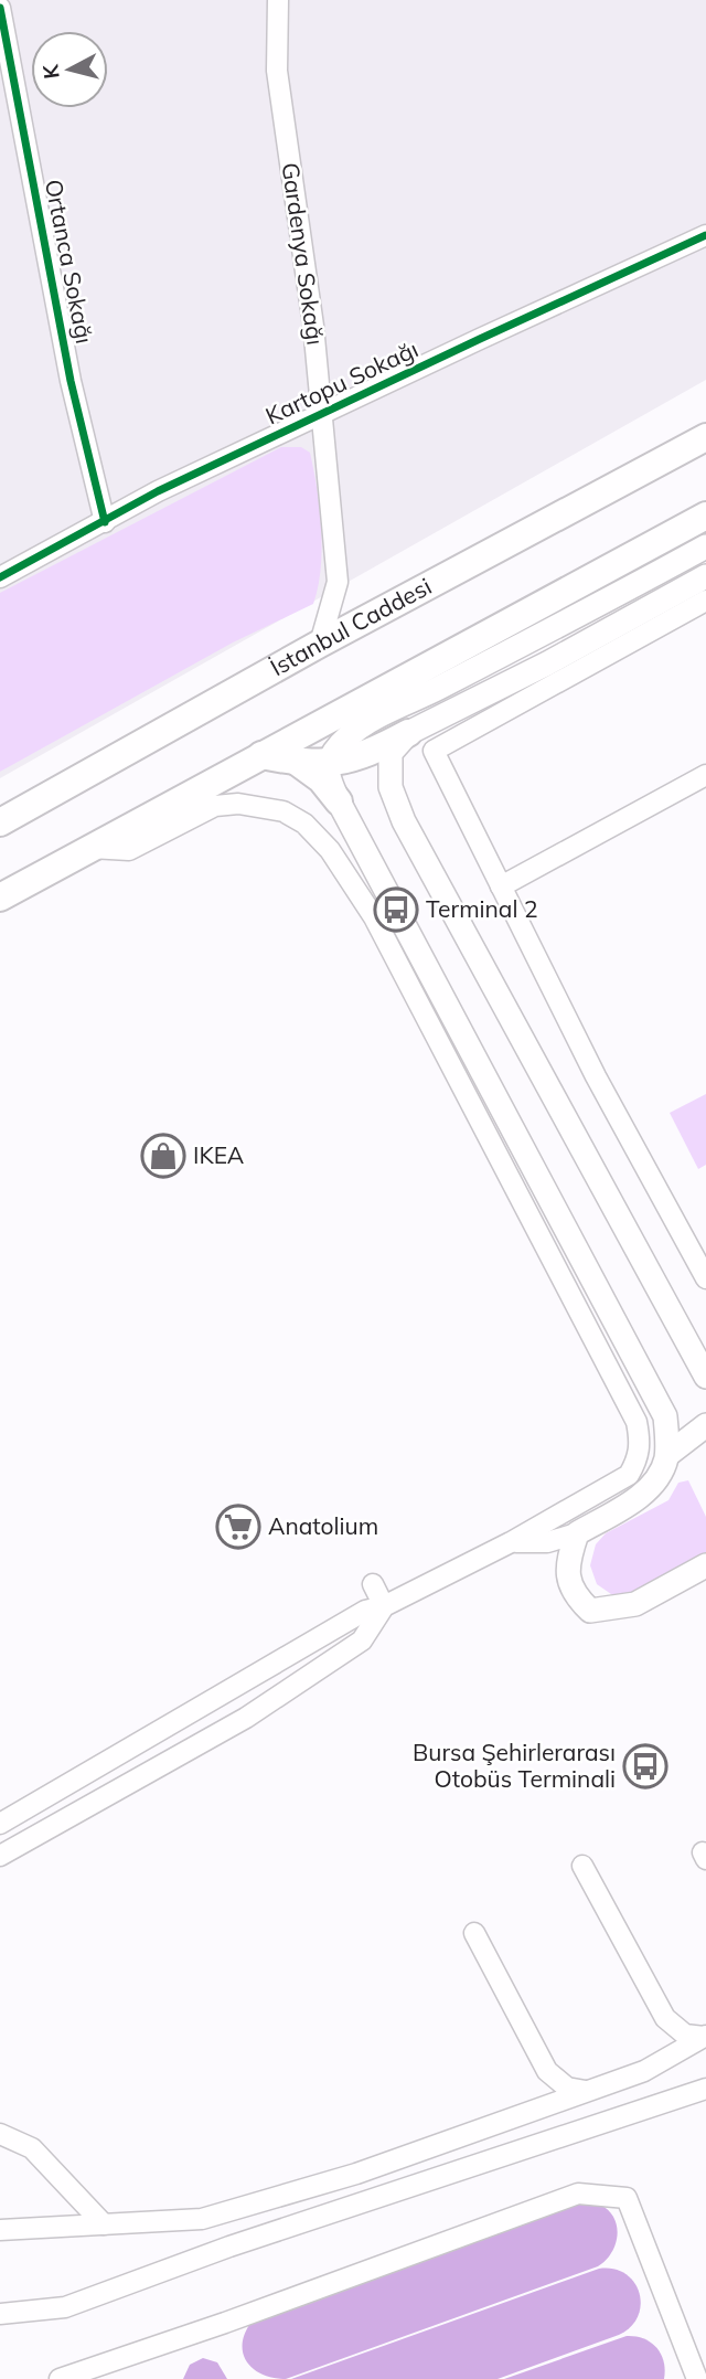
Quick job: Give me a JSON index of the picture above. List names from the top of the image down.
{
  "streets": {
    "highway": ["İstanbul Caddesi"],
    "street": ["Gardenya Sokağı", "Ortanca Sokağı", "Kartopu Sokağı"]
  },
  "crossings": [
    ["Gardenya Sokağı", "Kartopu Sokağı"],
    ["Gardenya Sokağı", "İstanbul Caddesi"],
    ["Ortanca Sokağı", "Kartopu Sokağı"]
  ],
  "places": {
    "bus stop": ["Terminal 2", "Bursa Şehirlerarası Otobüs Terminali"],
    "shop": ["IKEA"],
    "supermarket": ["Anatolium"]
  },
  "north": "left"
}
